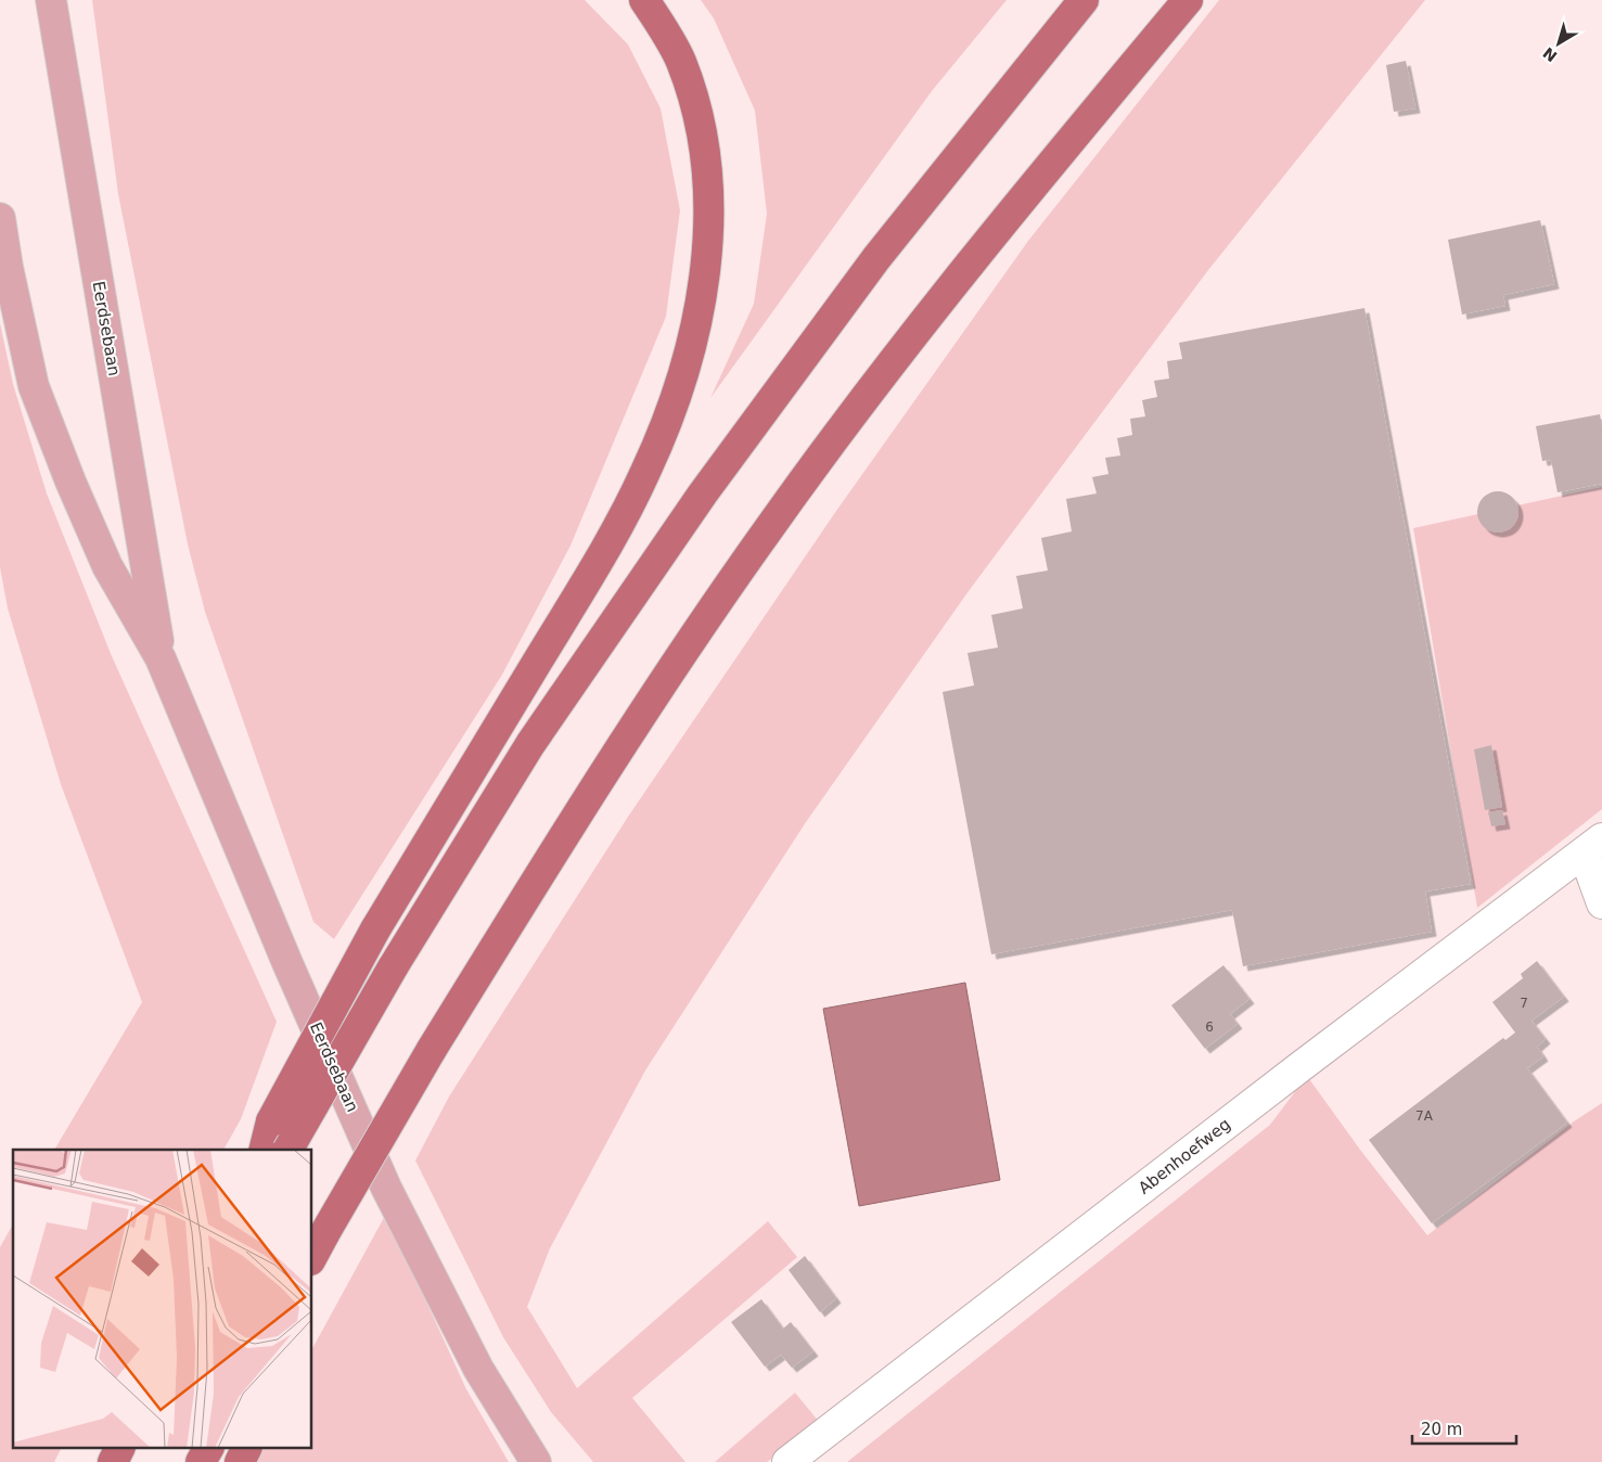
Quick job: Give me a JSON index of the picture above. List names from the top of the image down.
{
  "streets": {
    "main road": ["Eerdsebaan"],
    "street": ["Abenhoefweg"]
  },
  "house_numbers": ["7", "6", "7A"],
  "scale_bar": "20 m",
  "north": "bottom left"
}
